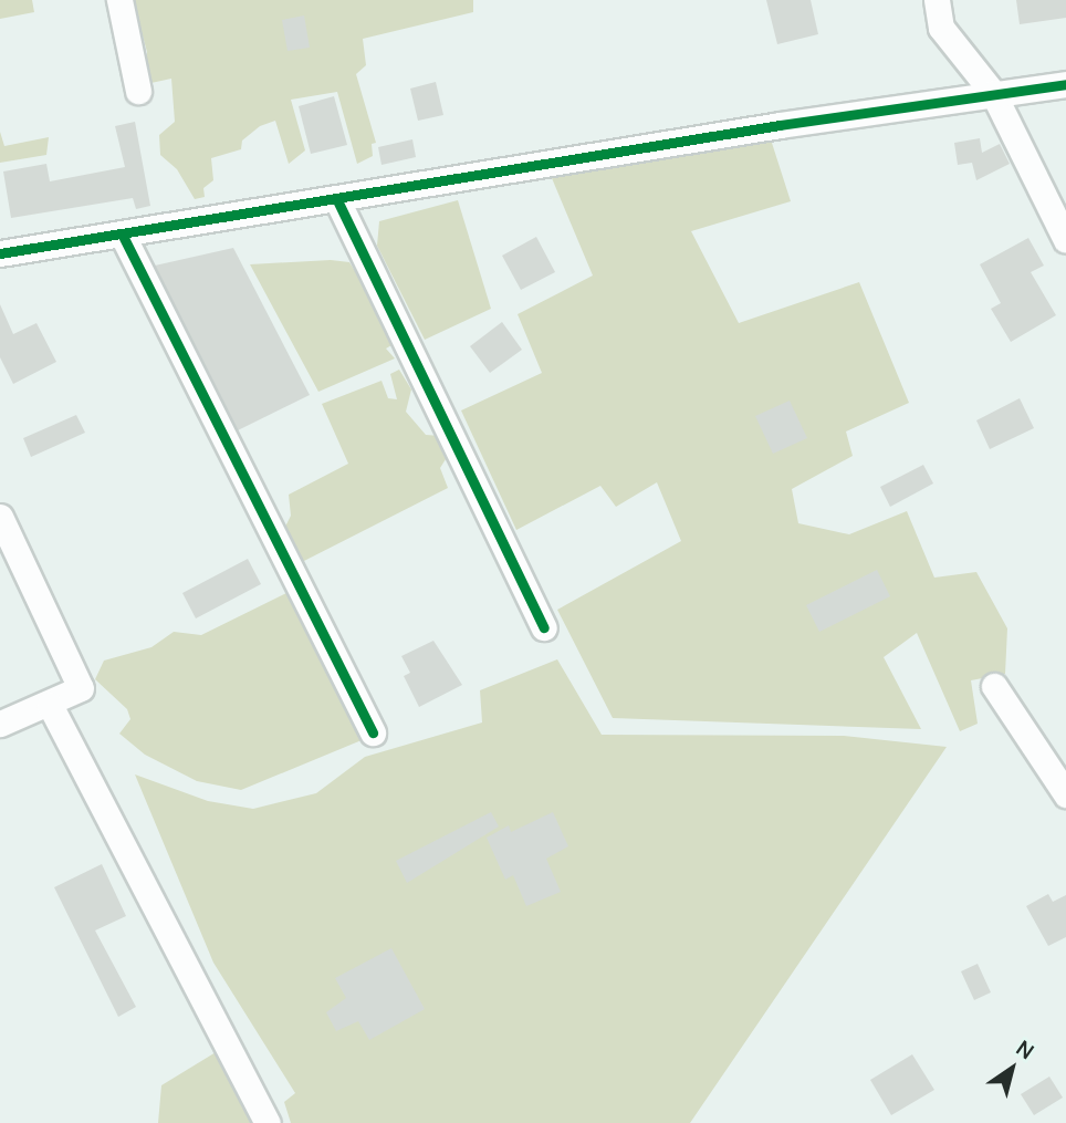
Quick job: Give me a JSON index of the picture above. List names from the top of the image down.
{
  "north": "top right"
}
